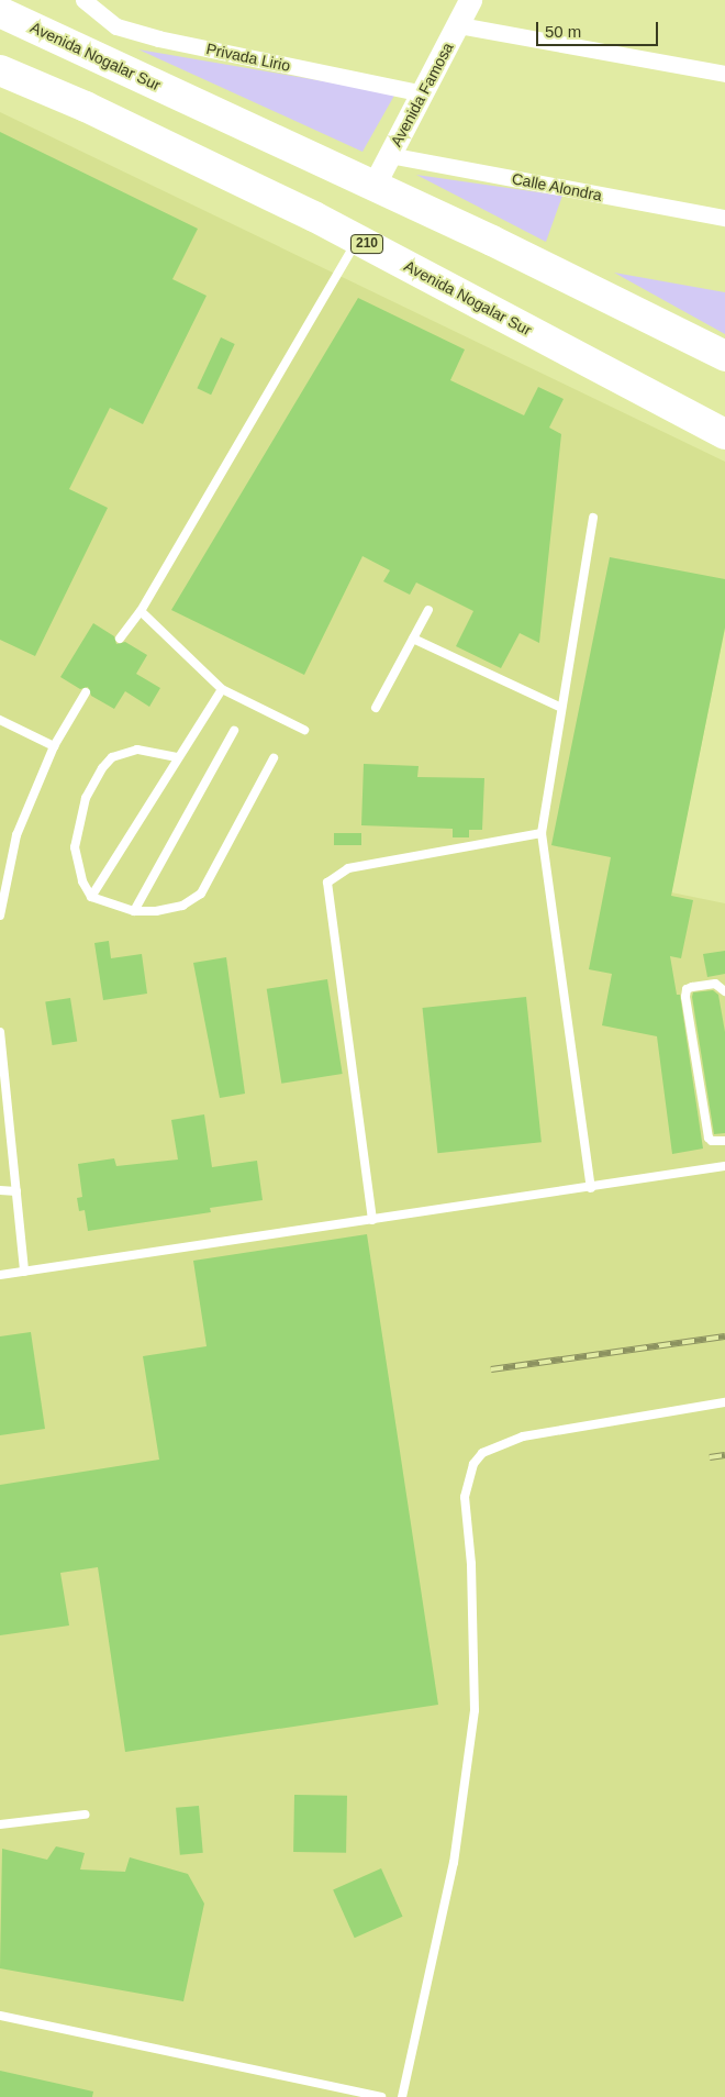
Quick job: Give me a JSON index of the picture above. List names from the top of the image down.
{
  "streets": {
    "highway": ["Avenida Nogalar Sur", "210"],
    "street": ["Privada Lirio", "Avenida Famosa", "Calle Alondra"]
  },
  "crossings": [
    ["Avenida Nogalar Sur", "Avenida Famosa"],
    ["Privada Lirio", "Avenida Famosa"],
    ["Avenida Famosa", "Calle Alondra"]
  ],
  "scale_bar": "50 m"
}
